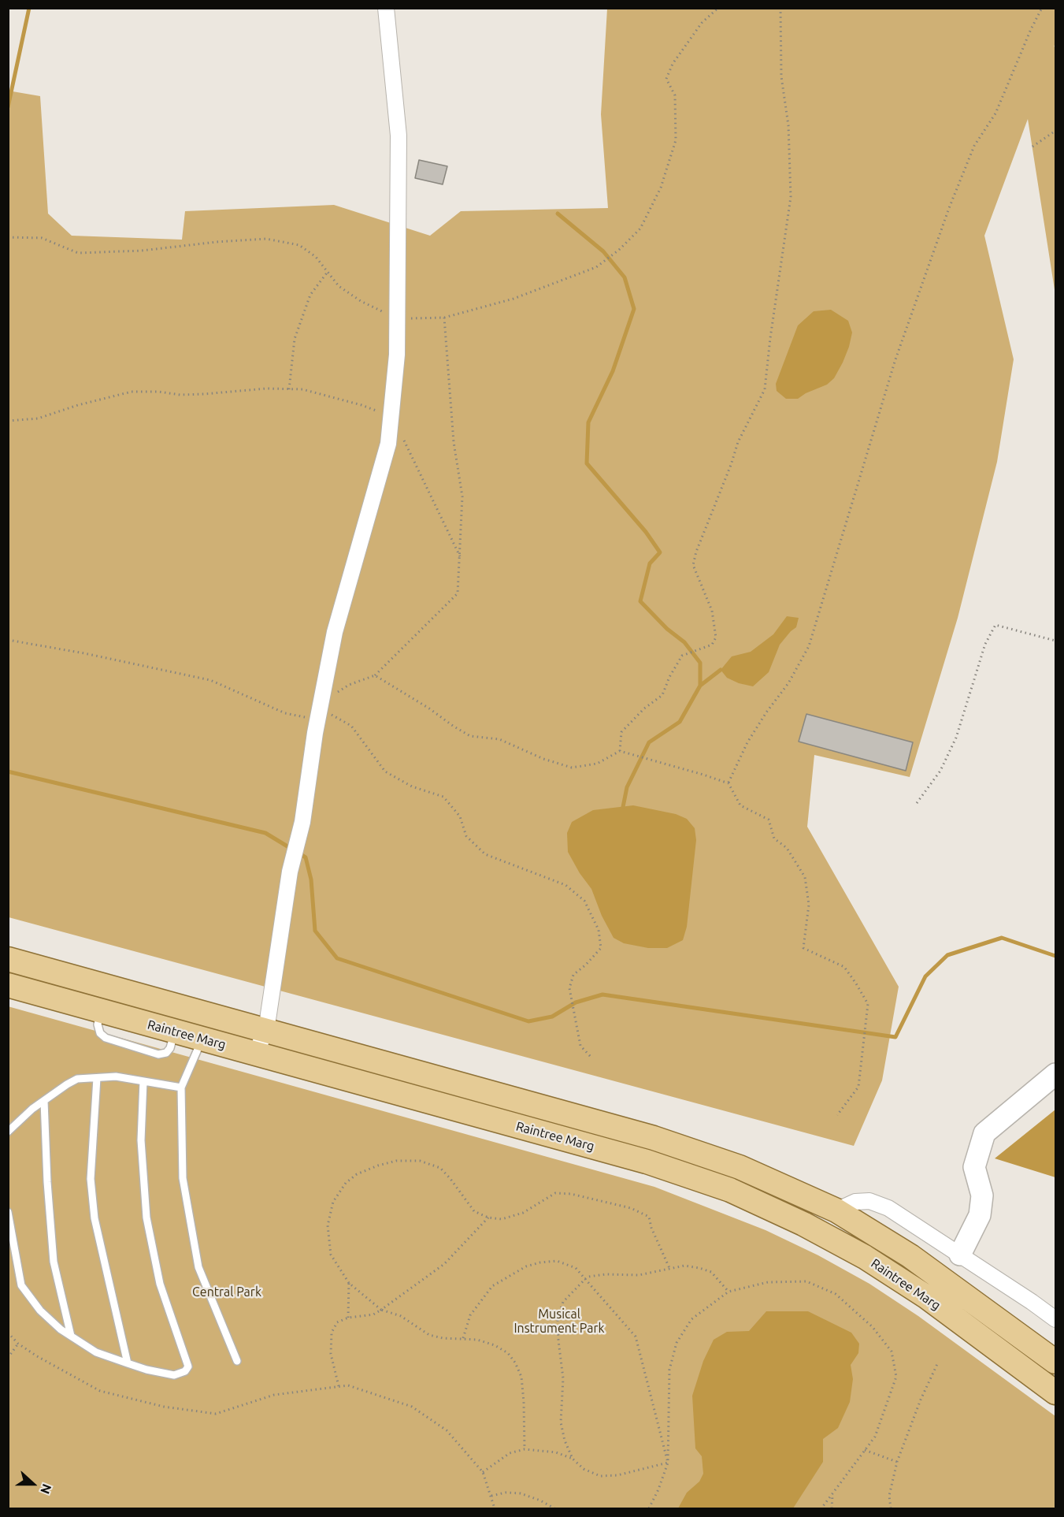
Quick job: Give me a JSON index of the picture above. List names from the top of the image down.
{
  "streets": {
    "main road": ["Raintree Marg"]
  },
  "parks": ["Central Park", "Musical Instrument Park"],
  "north": "right"
}
